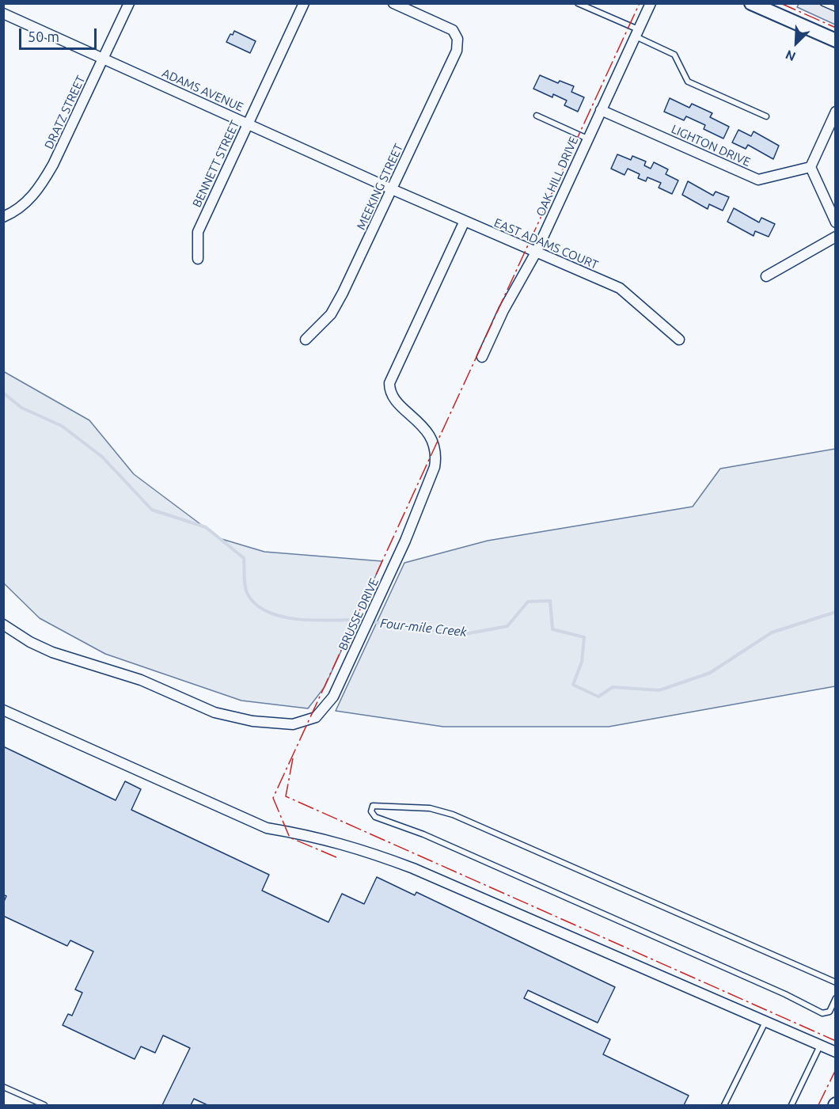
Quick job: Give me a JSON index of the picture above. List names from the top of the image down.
{
  "streets": {
    "street": [
      "ADAMS AVENUE",
      "DRATZ STREET",
      "LIGHTON DRIVE",
      "BENNETT STREET",
      "OAK HILL DRIVE",
      "MEEKING STREET",
      "EAST ADAMS COURT",
      "BRUSSE DRIVE"
    ]
  },
  "crossings": [
    ["ADAMS AVENUE", "DRATZ STREET"],
    ["ADAMS AVENUE", "BENNETT STREET"],
    ["ADAMS AVENUE", "MEEKING STREET"],
    ["ADAMS AVENUE", "EAST ADAMS COURT"],
    ["LIGHTON DRIVE", "OAK HILL DRIVE"],
    ["OAK HILL DRIVE", "EAST ADAMS COURT"],
    ["MEEKING STREET", "EAST ADAMS COURT"],
    ["EAST ADAMS COURT", "BRUSSE DRIVE"]
  ],
  "water": ["Four-mile Creek"],
  "scale_bar": "50 m",
  "north": "bottom left"
}
